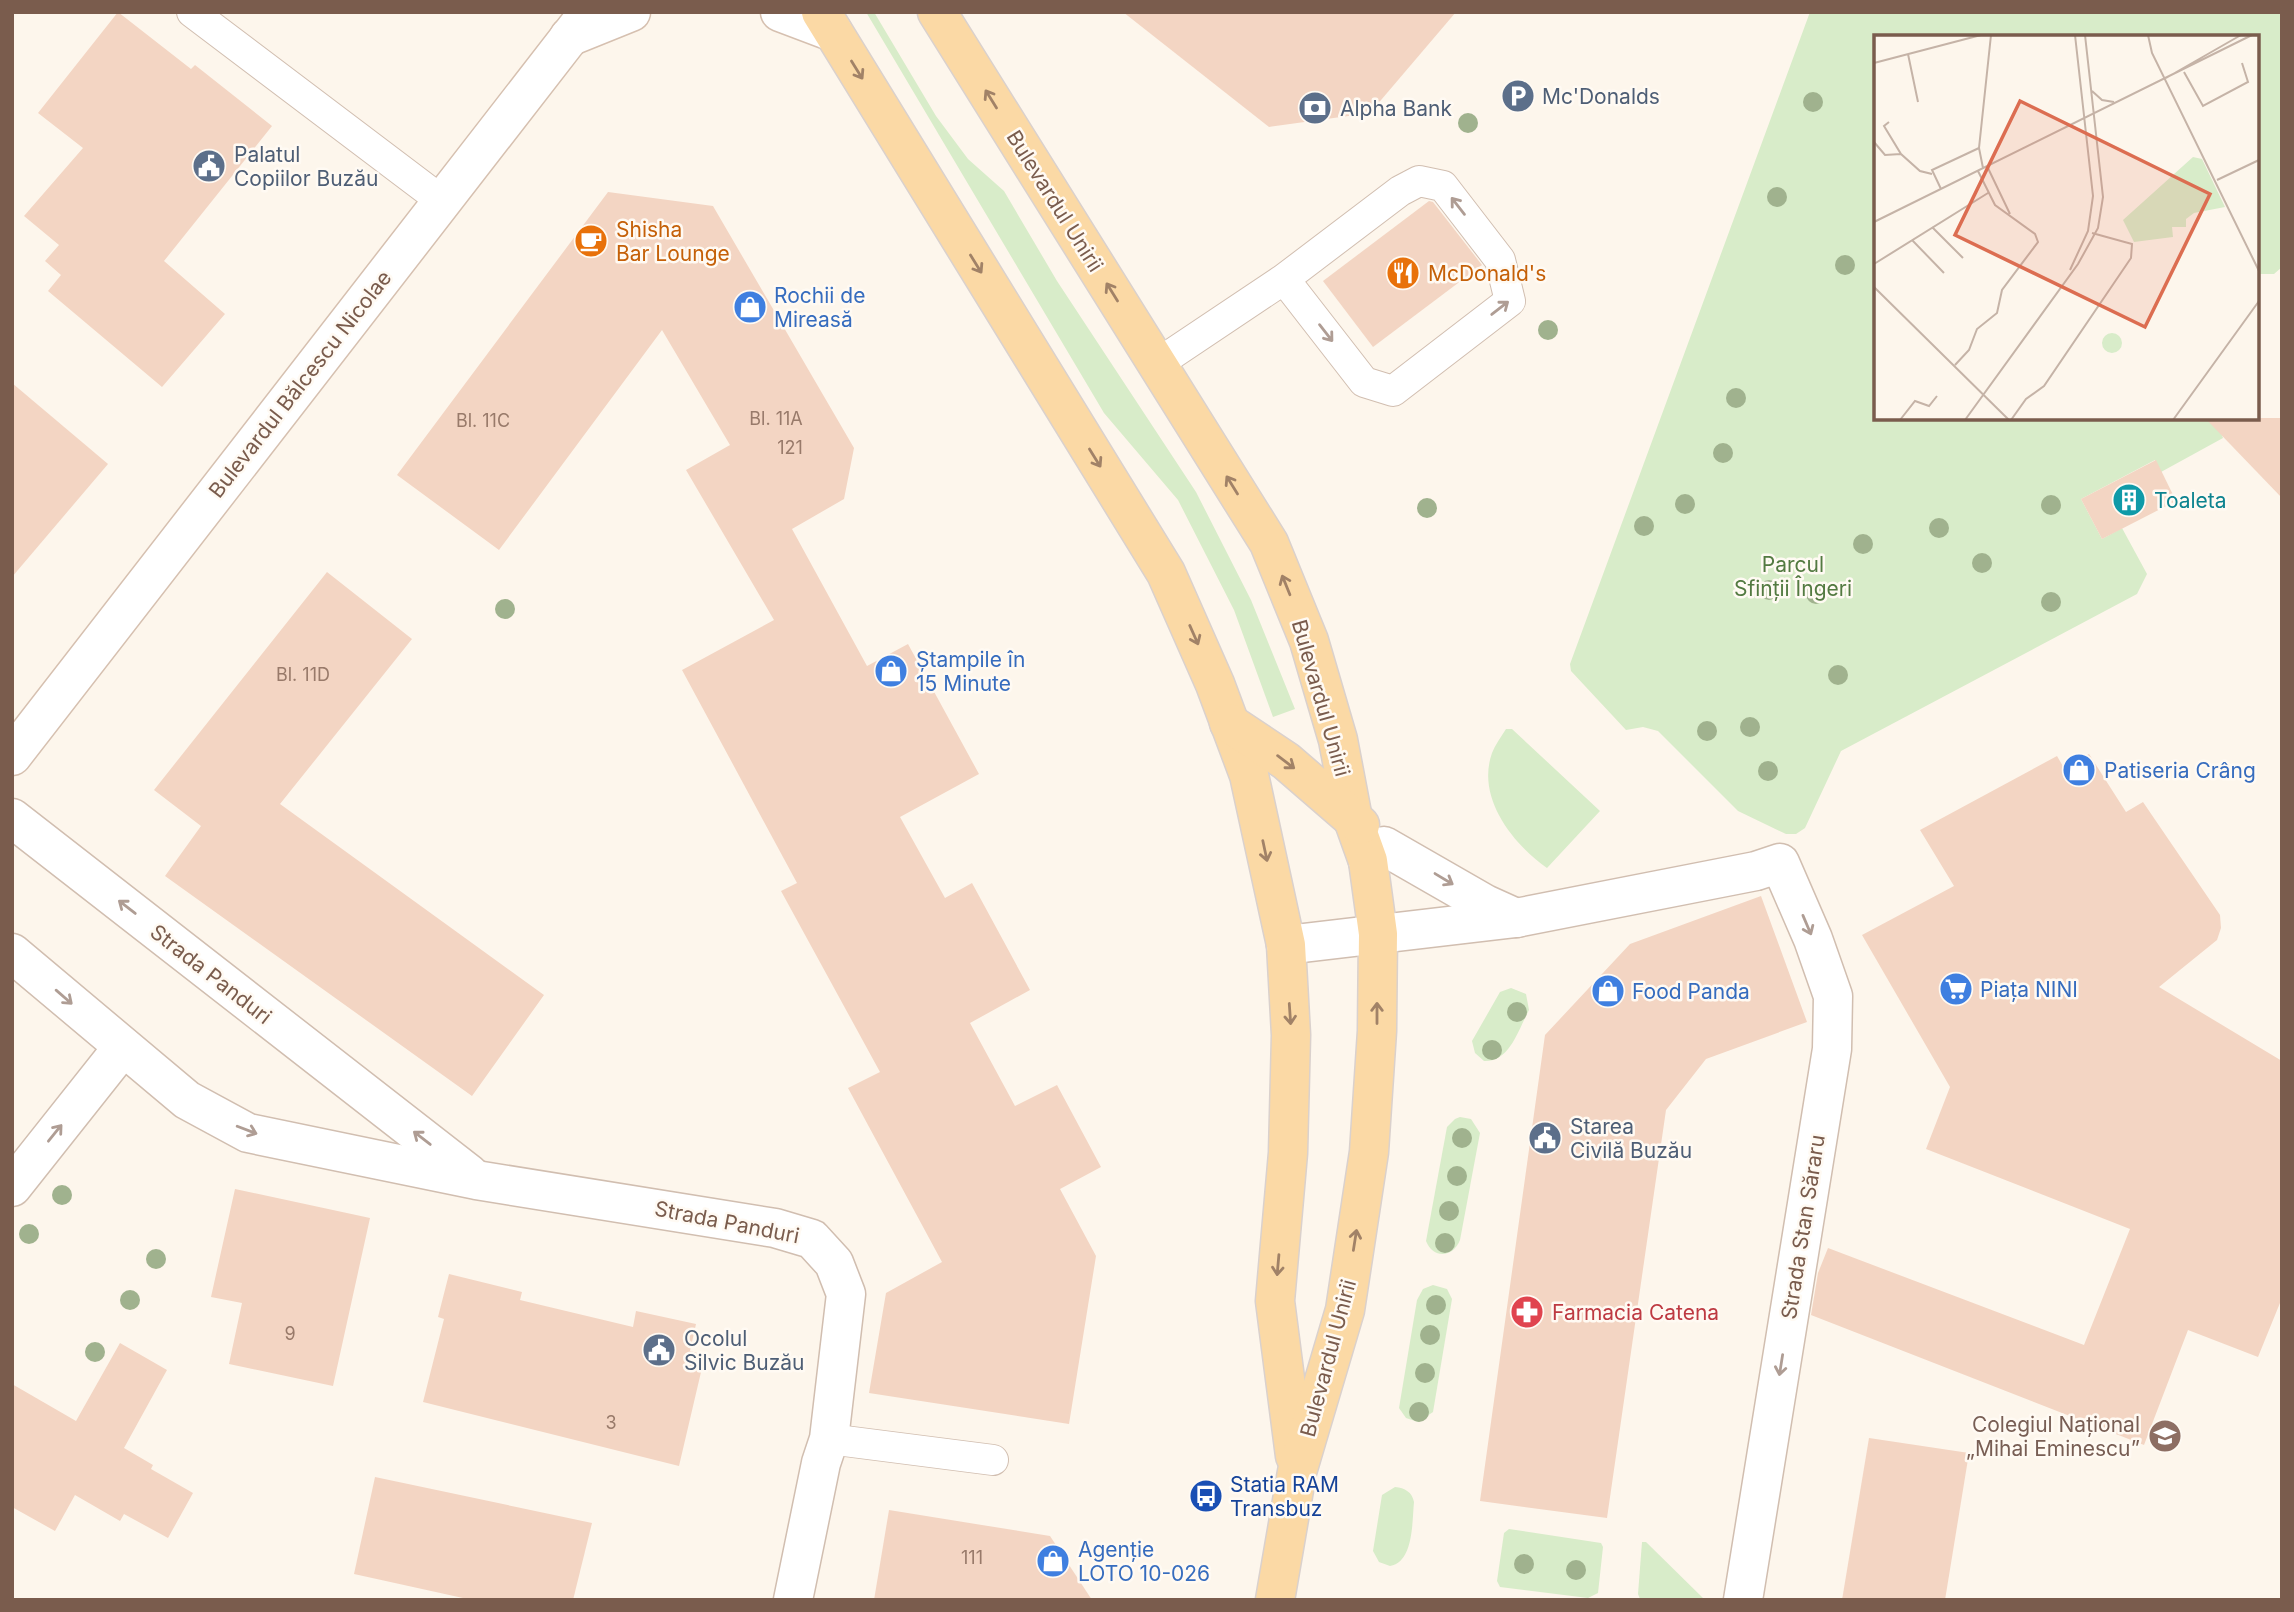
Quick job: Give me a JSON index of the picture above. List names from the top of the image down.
{
  "streets": {
    "main road": ["Bulevardul Unirii"],
    "street": ["Bulevardul Bălcescu Nicolae", "Strada Panduri", "Strada Stan Săraru"]
  },
  "parks": ["Parcul Sfinții Îngeri"],
  "places": {
    "parking": ["Mc'Donalds"],
    "bank": ["Alpha Bank"],
    "public building": ["Palatul Copiilor Buzău", "Starea Civilă Buzău", "Ocolul Silvic Buzău"],
    "cafe": ["Shisha Bar Lounge"],
    "restaurant": ["McDonald's"],
    "shop": [
      "Rochii de Mireasă",
      "Ștampile în 15 Minute",
      "Patiseria Crâng",
      "Food Panda",
      "Agenție LOTO 10-026"
    ],
    "building": ["Toaleta"],
    "supermarket": ["Piața NINI"],
    "pharmacy": ["Farmacia Catena"],
    "school or university": ["Colegiul Național „Mihai Eminescu”"],
    "bus stop": ["Statia RAM Transbuz"]
  },
  "house_numbers": [
    "Bl. 11A",
    "Bl. 11C",
    "121",
    "Bl. 11D",
    "9",
    "3",
    "111"
  ]
}
